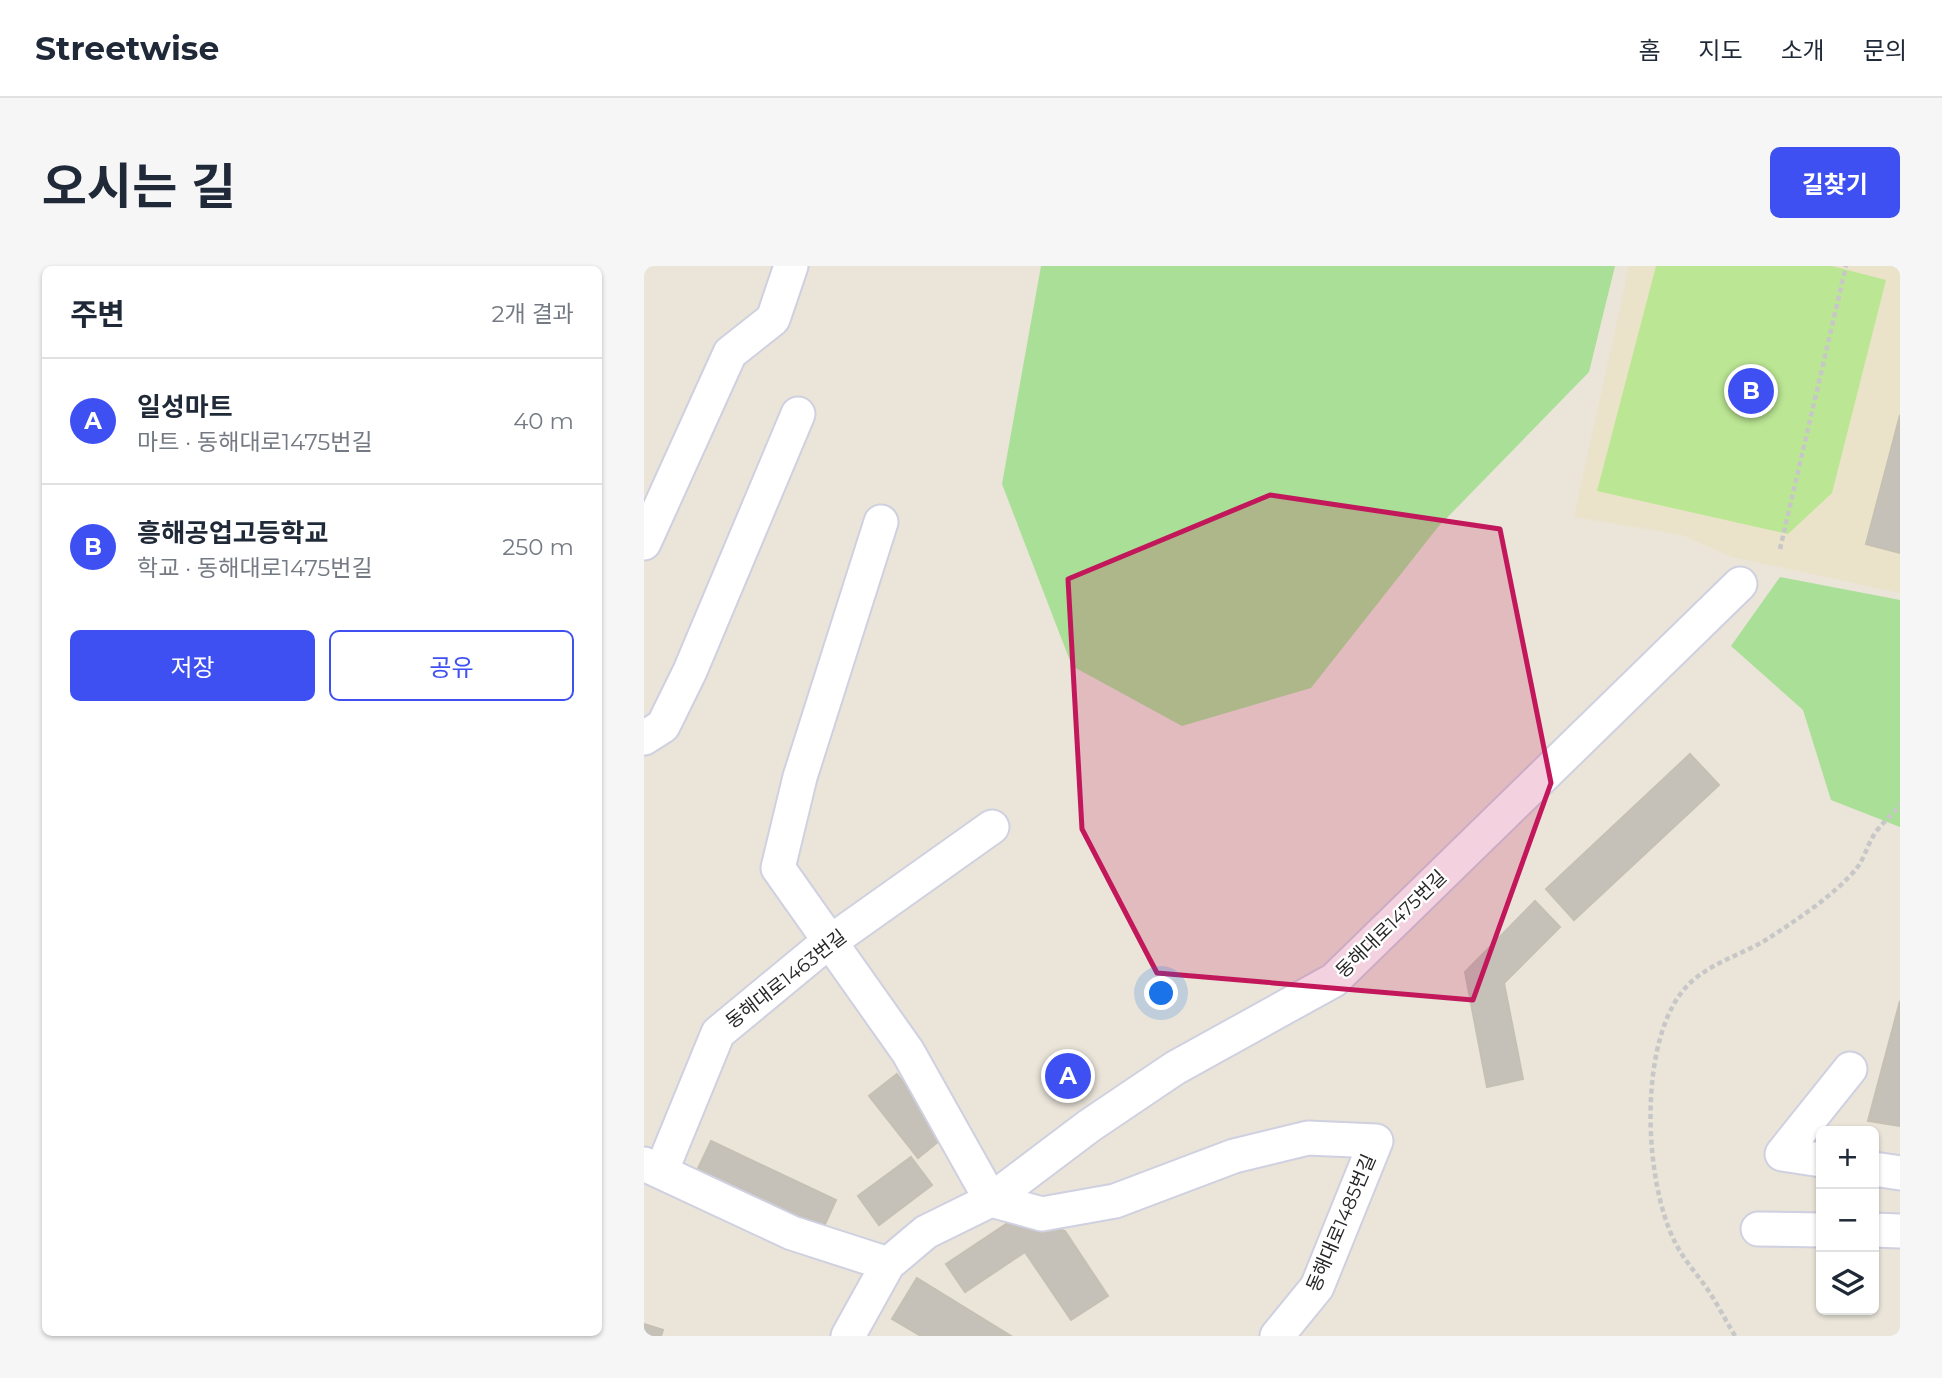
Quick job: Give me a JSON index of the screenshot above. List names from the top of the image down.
{
  "streets": {
    "street": ["동해대로1475번길", "동해대로1463번길", "동해대로1485번길"]
  },
  "crossings": [
    ["동해대로1475번길", "동해대로1485번길"]
  ],
  "page": {
    "header": "Streetwise",
    "nav": [
      "홈",
      "지도",
      "소개",
      "문의"
    ],
    "title": "오시는 길",
    "buttons": [
      "길찾기",
      ["저장", "공유"]
    ],
    "heading": ["주변", "2개 결과"],
    "list": [
      {
        "mark": "A",
        "name": "일성마트",
        "note": "마트 · 동해대로1475번길",
        "value": "40 m"
      },
      {
        "mark": "B",
        "name": "흥해공업고등학교",
        "note": "학교 · 동해대로1475번길",
        "value": "250 m"
      }
    ],
    "pins": ["B", "A"],
    "map_buttons": ["+", "−"]
  }
}
